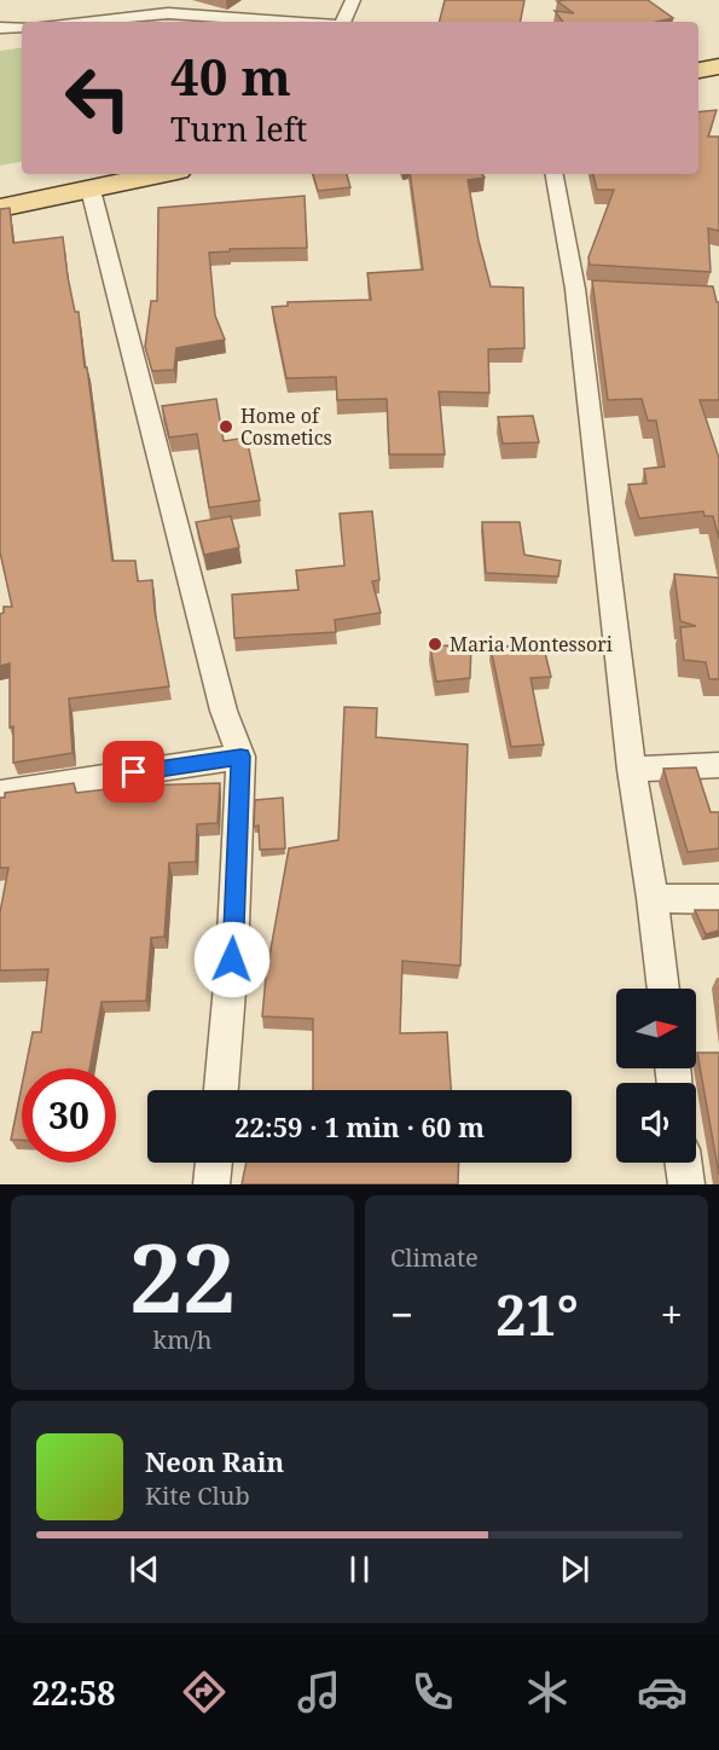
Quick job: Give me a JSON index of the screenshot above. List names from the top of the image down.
{
  "places": ["Home of Cosmetics", "Maria Montessori"],
  "north": "right",
  "page": {
    "turn": ["40 m", "Turn left"],
    "limit": "30",
    "trip": "22:59 · 1 min · 60 m",
    "tile": [
      ["22", "km/h"],
      "Climate"
    ],
    "heat": ["−", "21°", "+"],
    "song": ["Neon Rain", "Kite Club"],
    "tabs": "22:58"
  }
}
